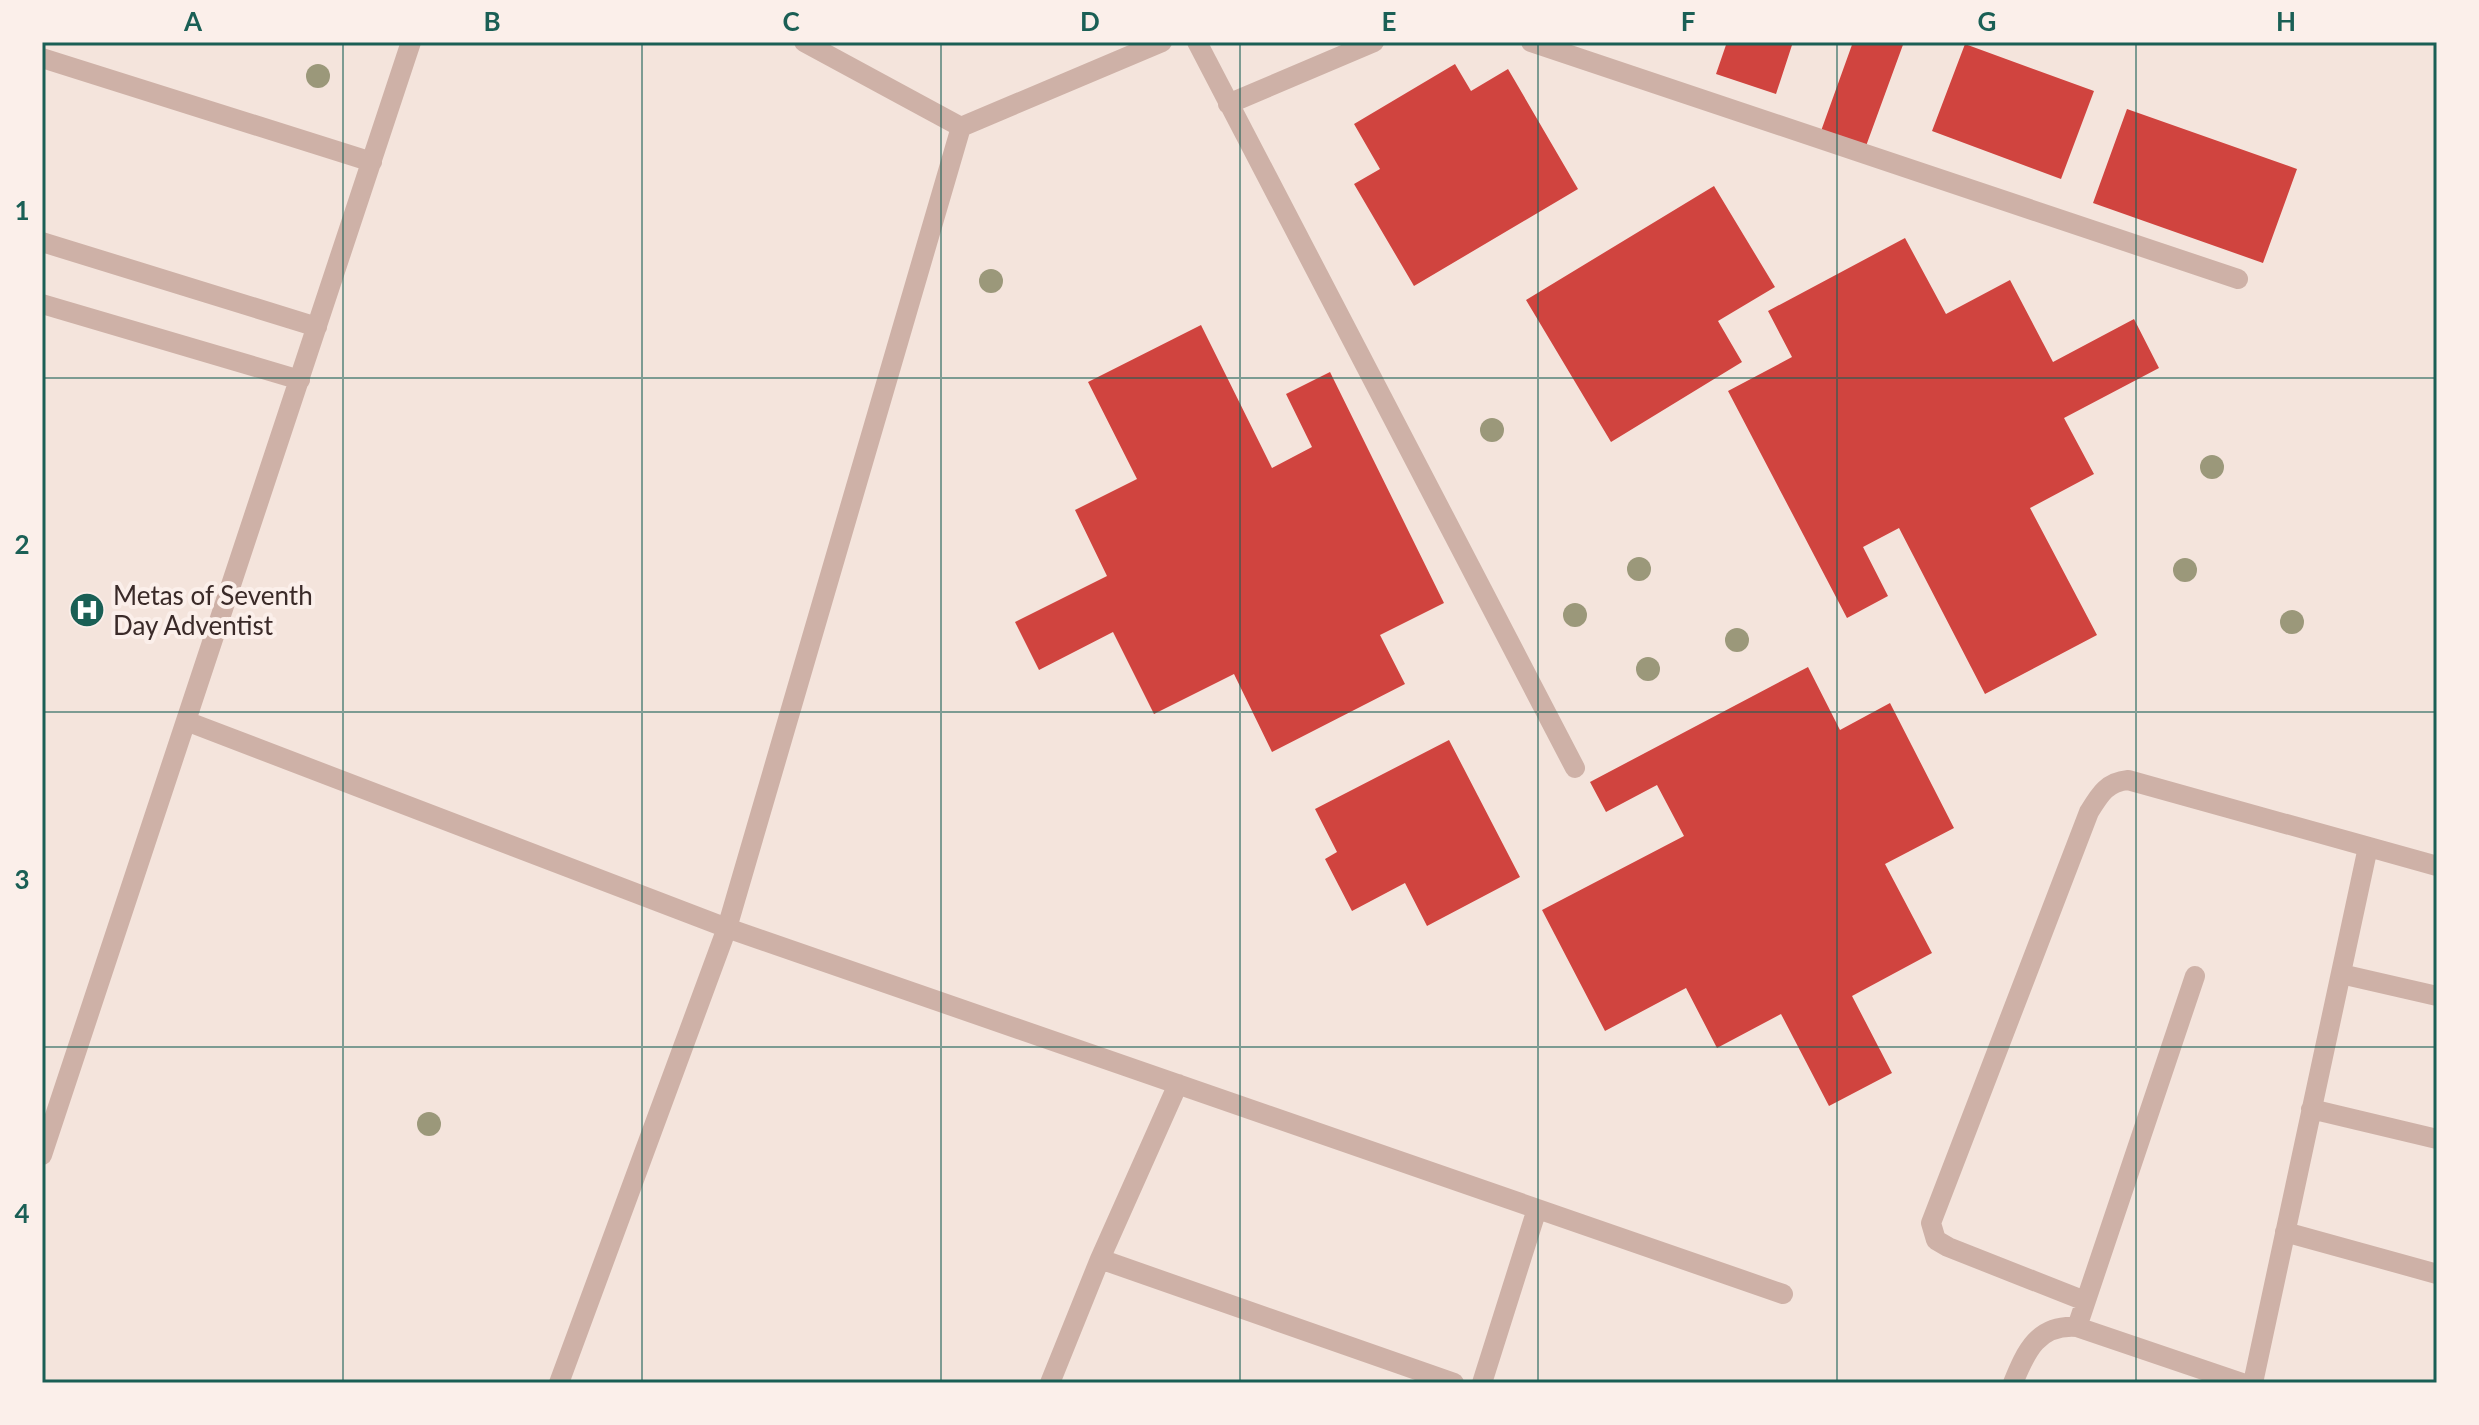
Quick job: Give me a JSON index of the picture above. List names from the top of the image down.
{
  "places": {
    "hospital": ["Metas of Seventh Day Adventist"]
  },
  "grid": {
    "columns": [
      "A",
      "B",
      "C",
      "D",
      "E",
      "F",
      "G",
      "H"
    ],
    "rows": [
      "1",
      "2",
      "3",
      "4"
    ]
  }
}
